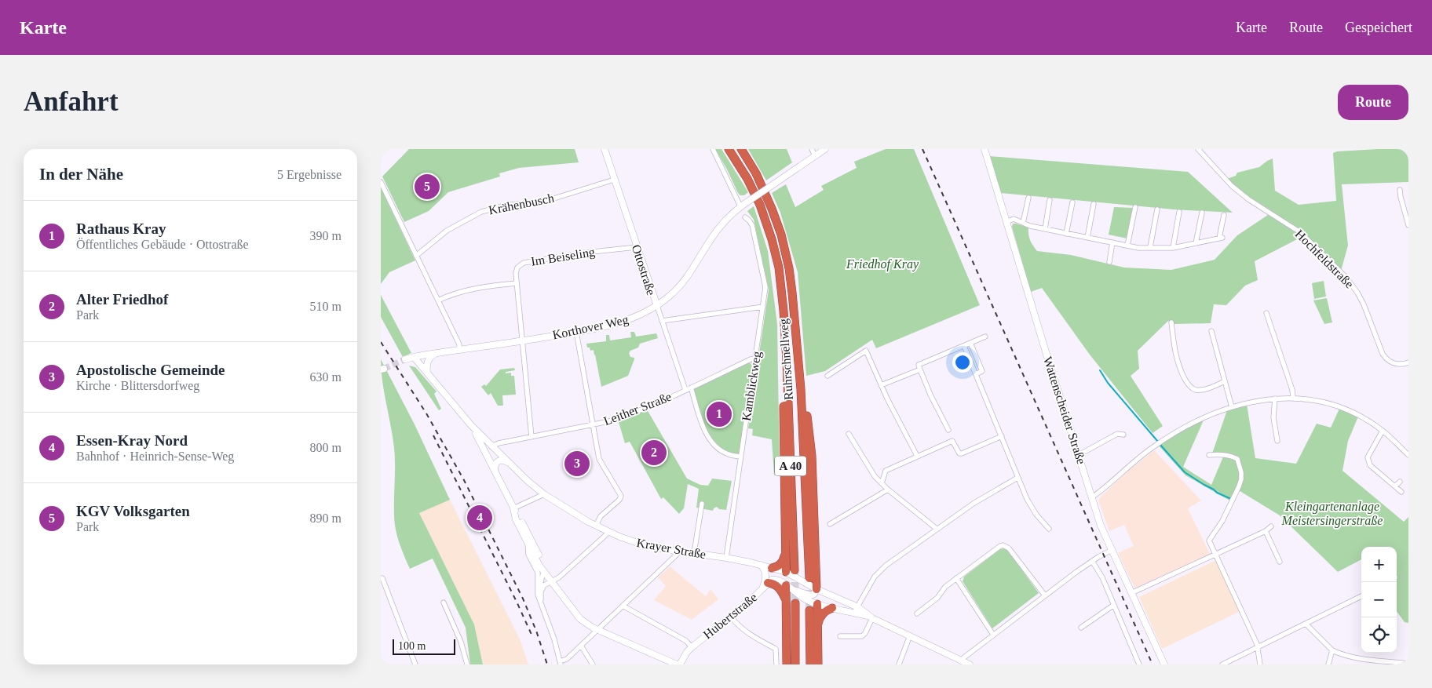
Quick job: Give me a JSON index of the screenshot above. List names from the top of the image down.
{
  "streets": {
    "highway": ["Ruhrschnellweg", "A 40"],
    "main road": [
      "Ottostraße",
      "Korthover Weg",
      "Wattenscheider Straße",
      "Krayer Straße",
      "Hubertstraße"
    ],
    "street": [
      "Krähenbusch",
      "Im Beiseling",
      "Hochfeldstraße",
      "Kamblickweg",
      "Leither Straße"
    ]
  },
  "crossings": [
    ["Krähenbusch", "Ottostraße"],
    ["Im Beiseling", "Ottostraße"],
    ["Im Beiseling", "Korthover Weg"],
    ["Im Beiseling", "Leither Straße"],
    ["Ottostraße", "Korthover Weg"],
    ["Ottostraße", "Leither Straße"],
    ["Korthover Weg", "Krayer Straße"],
    ["Kamblickweg", "Leither Straße"],
    ["Kamblickweg", "Krayer Straße"],
    ["Leither Straße", "Krayer Straße"],
    ["Krayer Straße", "Hubertstraße"]
  ],
  "parks": ["Friedhof Kray", "Kleingartenanlage Meistersingerstraße"],
  "scale_bar": "100 m",
  "page": {
    "header": "Karte",
    "nav": ["Karte", "Route", "Gespeichert"],
    "buttons": "Route",
    "title": "Anfahrt",
    "heading": ["In der Nähe", "5 Ergebnisse"],
    "pins": [
      "5",
      "1",
      "2",
      "3",
      "4"
    ],
    "list": [
      {
        "mark": "1",
        "name": "Rathaus Kray",
        "note": "Öffentliches Gebäude · Ottostraße",
        "value": "390 m"
      },
      {
        "mark": "2",
        "name": "Alter Friedhof",
        "note": "Park",
        "value": "510 m"
      },
      {
        "mark": "3",
        "name": "Apostolische Gemeinde",
        "note": "Kirche · Blittersdorfweg",
        "value": "630 m"
      },
      {
        "mark": "4",
        "name": "Essen-Kray Nord",
        "note": "Bahnhof · Heinrich-Sense-Weg",
        "value": "800 m"
      },
      {
        "mark": "5",
        "name": "KGV Volksgarten",
        "note": "Park",
        "value": "890 m"
      }
    ],
    "map_buttons": ["+", "−"],
    "scale": "100 m"
  }
}
